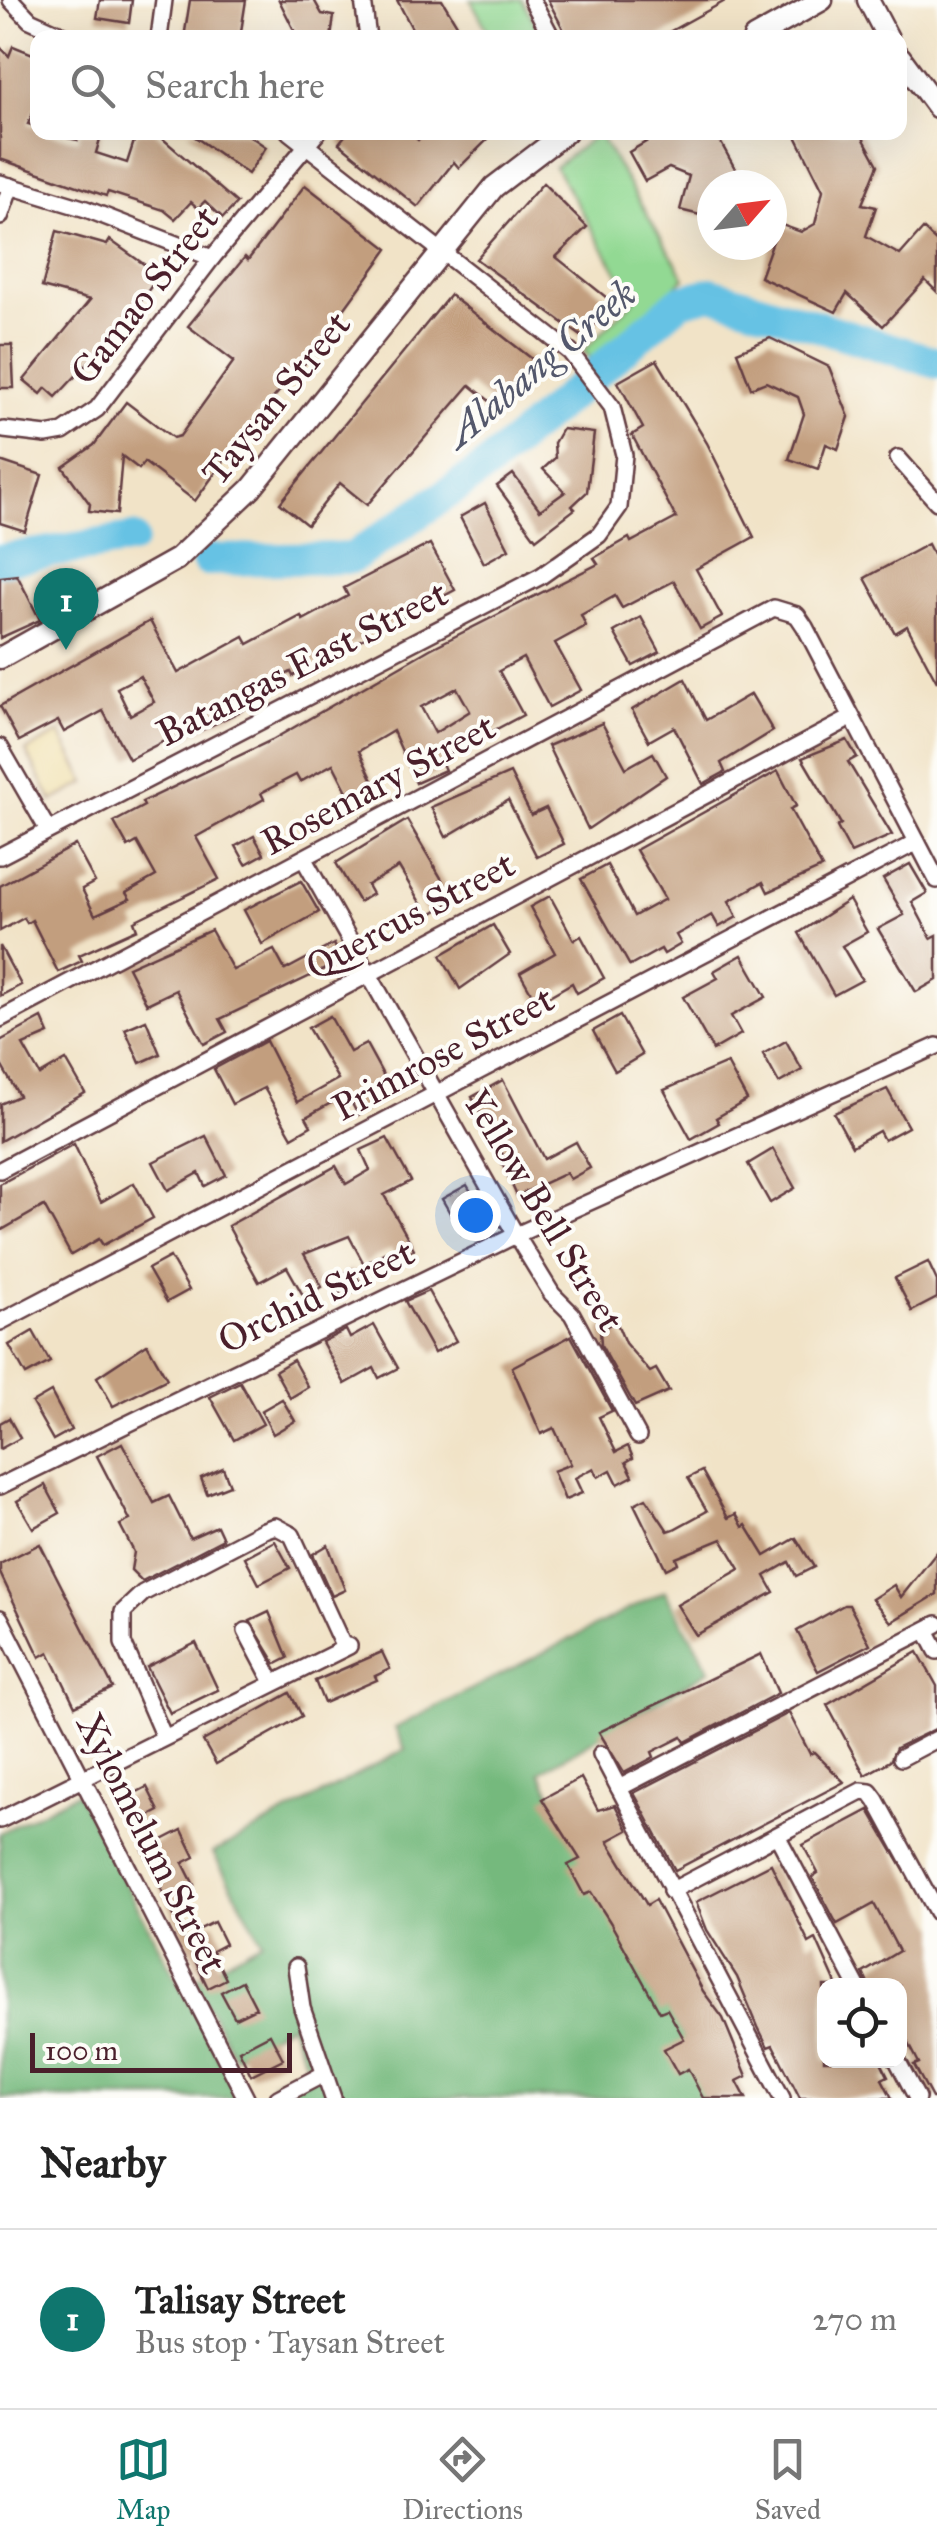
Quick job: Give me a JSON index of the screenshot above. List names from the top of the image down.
{
  "streets": {
    "street": [
      "Gamao Street",
      "Taysan Street",
      "Batangas East Street",
      "Rosemary Street",
      "Quercus Street",
      "Primrose Street",
      "Yellow Bell Street",
      "Orchid Street",
      "Xylomelum Street"
    ]
  },
  "crossings": [
    ["Taysan Street", "Batangas East Street"],
    ["Rosemary Street", "Quercus Street"],
    ["Rosemary Street", "Yellow Bell Street"],
    ["Quercus Street", "Yellow Bell Street"],
    ["Primrose Street", "Yellow Bell Street"],
    ["Yellow Bell Street", "Orchid Street"]
  ],
  "water": ["Alabang Creek"],
  "scale_bar": "100 m",
  "north": "top right",
  "page": {
    "search": "Search here",
    "pins": "1",
    "scale": "100 m",
    "heading": "Nearby",
    "list": [
      {
        "mark": "1",
        "name": "Talisay Street",
        "note": "Bus stop · Taysan Street",
        "value": "270 m"
      }
    ],
    "nav": ["Map", "Directions", "Saved"]
  }
}
